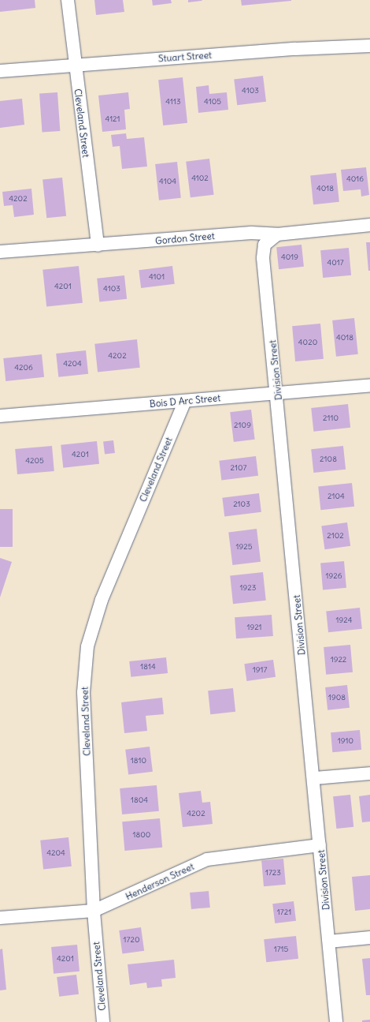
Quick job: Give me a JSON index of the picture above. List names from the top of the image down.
{
  "streets": {
    "street": [
      "Stuart Street",
      "Cleveland Street",
      "Gordon Street",
      "Division Street",
      "Bois D Arc Street",
      "Henderson Street"
    ]
  },
  "crossings": [
    ["Stuart Street", "Cleveland Street"],
    ["Cleveland Street", "Gordon Street"],
    ["Cleveland Street", "Bois D Arc Street"],
    ["Cleveland Street", "Henderson Street"],
    ["Gordon Street", "Division Street"],
    ["Division Street", "Bois D Arc Street"],
    ["Division Street", "Henderson Street"]
  ],
  "house_numbers": [
    "4103",
    "4113",
    "4105",
    "4121",
    "4102",
    "4016",
    "4104",
    "4018",
    "4202",
    "4019",
    "4017",
    "4101",
    "4201",
    "4103",
    "4018",
    "4020",
    "4202",
    "4204",
    "4206",
    "2110",
    "2109",
    "4201",
    "2108",
    "4205",
    "2107",
    "2104",
    "2103",
    "2102",
    "1925",
    "1926",
    "1923",
    "1924",
    "1921",
    "1922",
    "1814",
    "1917",
    "1908",
    "1910",
    "1810",
    "1804",
    "4202",
    "1800",
    "4204",
    "1723",
    "1721",
    "1720",
    "1715",
    "4201"
  ]
}
